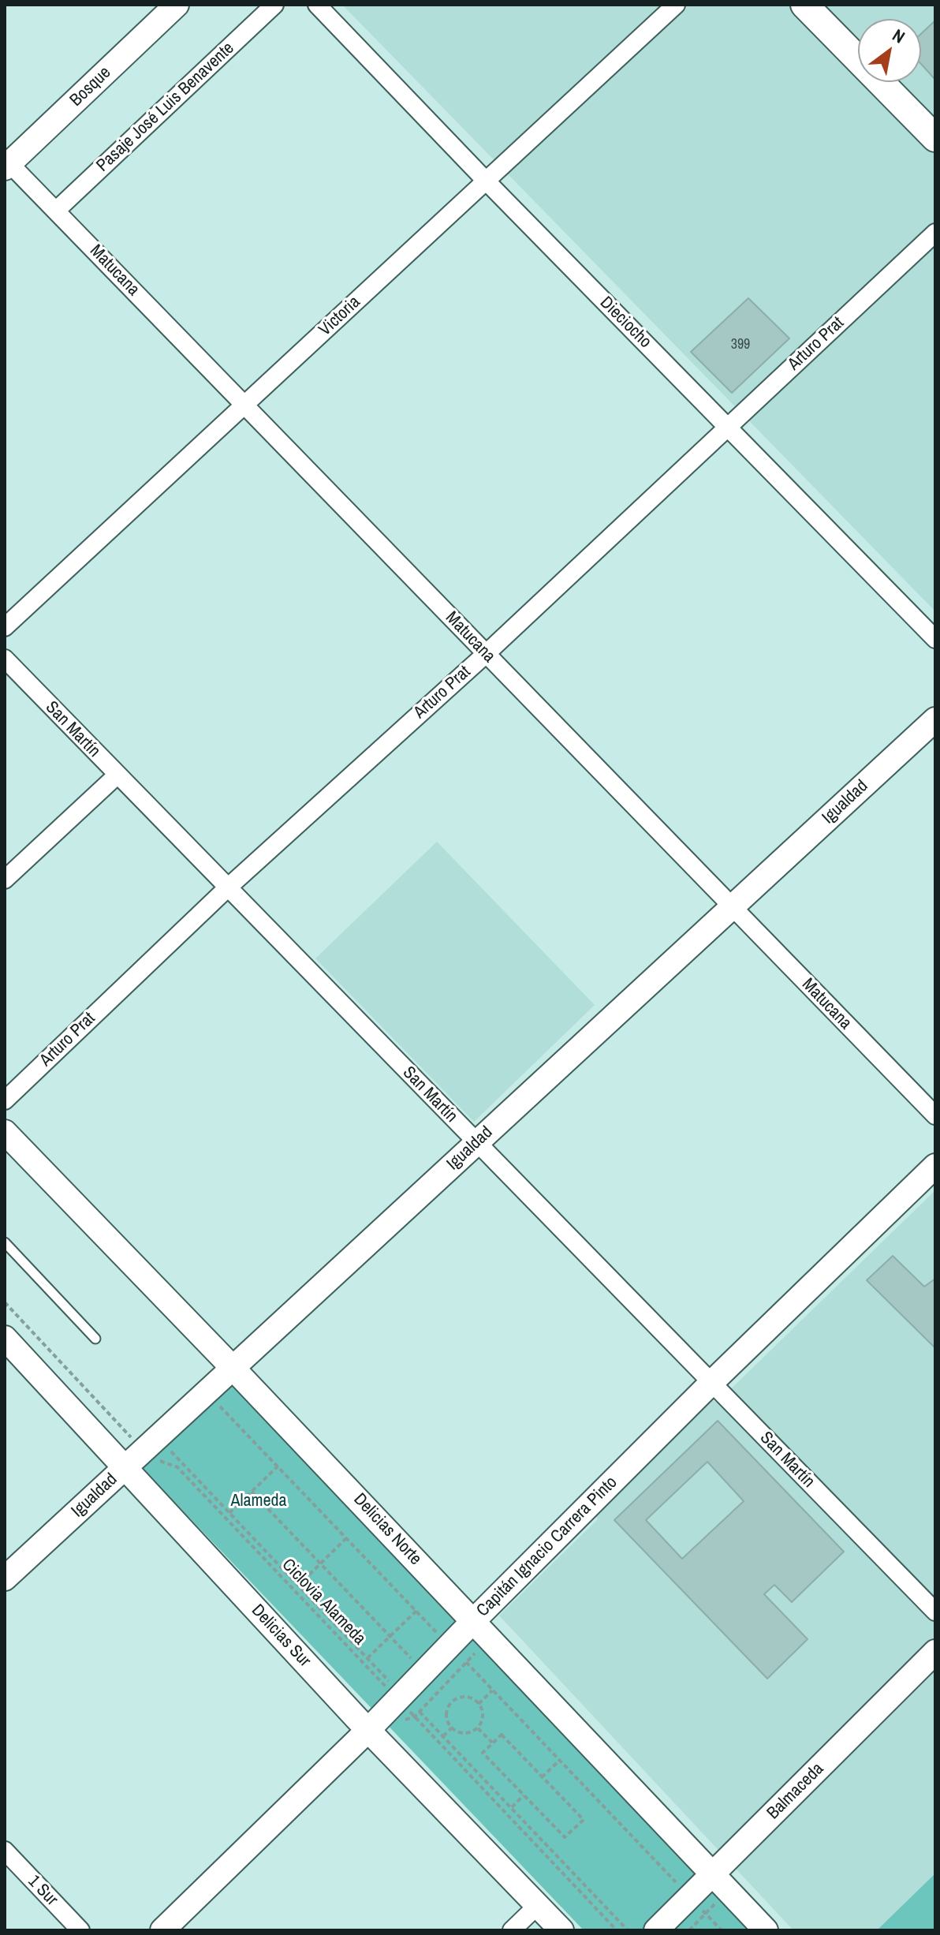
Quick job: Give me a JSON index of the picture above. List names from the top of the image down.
{
  "streets": {
    "street": [
      "Bosque",
      "Pasaje José Luis Benavente",
      "Matucana",
      "Victoria",
      "Dieciocho",
      "Arturo Prat",
      "San Martín",
      "Igualdad",
      "Delicias Norte",
      "Capitán Ignacio Carrera Pinto",
      "Delicias Sur",
      "Balmaceda",
      "1 Sur"
    ],
    "path": ["Ciclovia Alameda"]
  },
  "crossings": [
    ["Bosque", "Matucana"],
    ["Pasaje José Luis Benavente", "Matucana"],
    ["Matucana", "Victoria"],
    ["Matucana", "Arturo Prat"],
    ["Matucana", "Igualdad"],
    ["Victoria", "Dieciocho"],
    ["Dieciocho", "Arturo Prat"],
    ["Arturo Prat", "San Martín"],
    ["San Martín", "Igualdad"],
    ["San Martín", "Capitán Ignacio Carrera Pinto"],
    ["Igualdad", "Delicias Norte"],
    ["Igualdad", "Ciclovia Alameda"],
    ["Igualdad", "Delicias Sur"],
    ["Delicias Norte", "Capitán Ignacio Carrera Pinto"],
    ["Delicias Norte", "Balmaceda"],
    ["Capitán Ignacio Carrera Pinto", "Ciclovia Alameda"],
    ["Capitán Ignacio Carrera Pinto", "Delicias Sur"],
    ["Ciclovia Alameda", "Delicias Sur"]
  ],
  "parks": ["Alameda"],
  "house_numbers": ["399"],
  "north": "top right"
}
